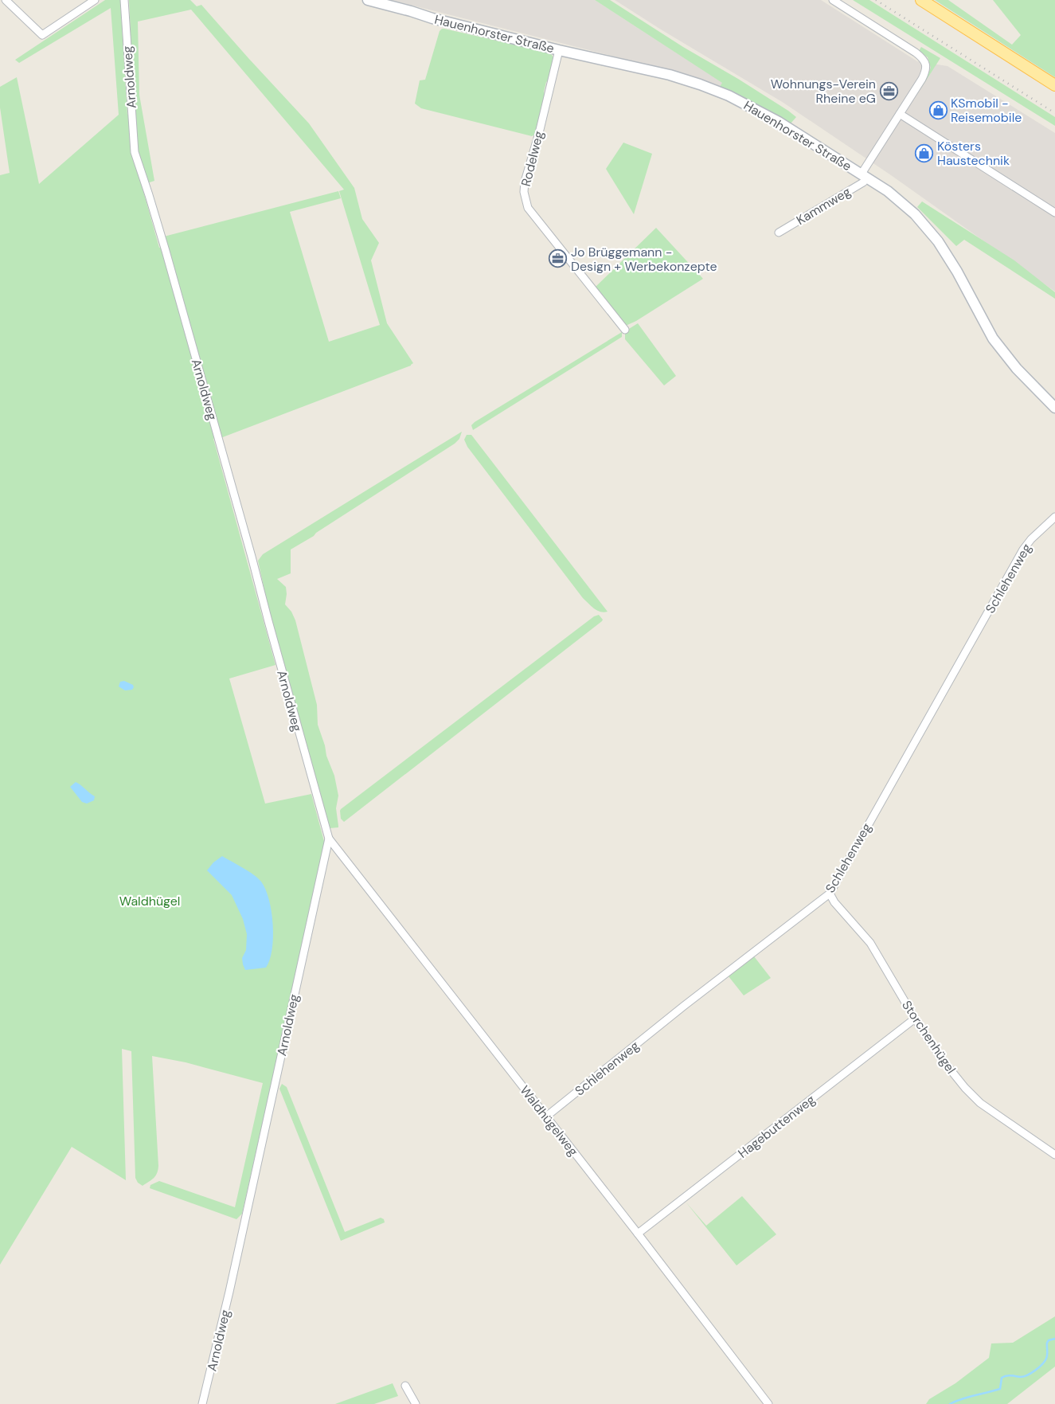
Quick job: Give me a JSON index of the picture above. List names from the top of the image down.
{
  "streets": {
    "street": [
      "Hauenhorster Straße",
      "Arnoldweg",
      "Rodelweg",
      "Kammweg",
      "Schlehenweg",
      "Storchenhügel",
      "Waldhügelweg",
      "Hagebuttenweg"
    ]
  },
  "crossings": [
    ["Hauenhorster Straße", "Rodelweg"],
    ["Hauenhorster Straße", "Kammweg"],
    ["Arnoldweg", "Waldhügelweg"],
    ["Schlehenweg", "Storchenhügel"],
    ["Schlehenweg", "Waldhügelweg"],
    ["Storchenhügel", "Hagebuttenweg"],
    ["Waldhügelweg", "Hagebuttenweg"]
  ],
  "parks": ["Waldhügel"],
  "places": {
    "office": ["Wohnungs-Verein Rheine eG", "Jo Brüggemann - Design + Werbekonzepte"],
    "shop": ["KSmobil - Reisemobile", "Kösters Haustechnik"]
  }
}
